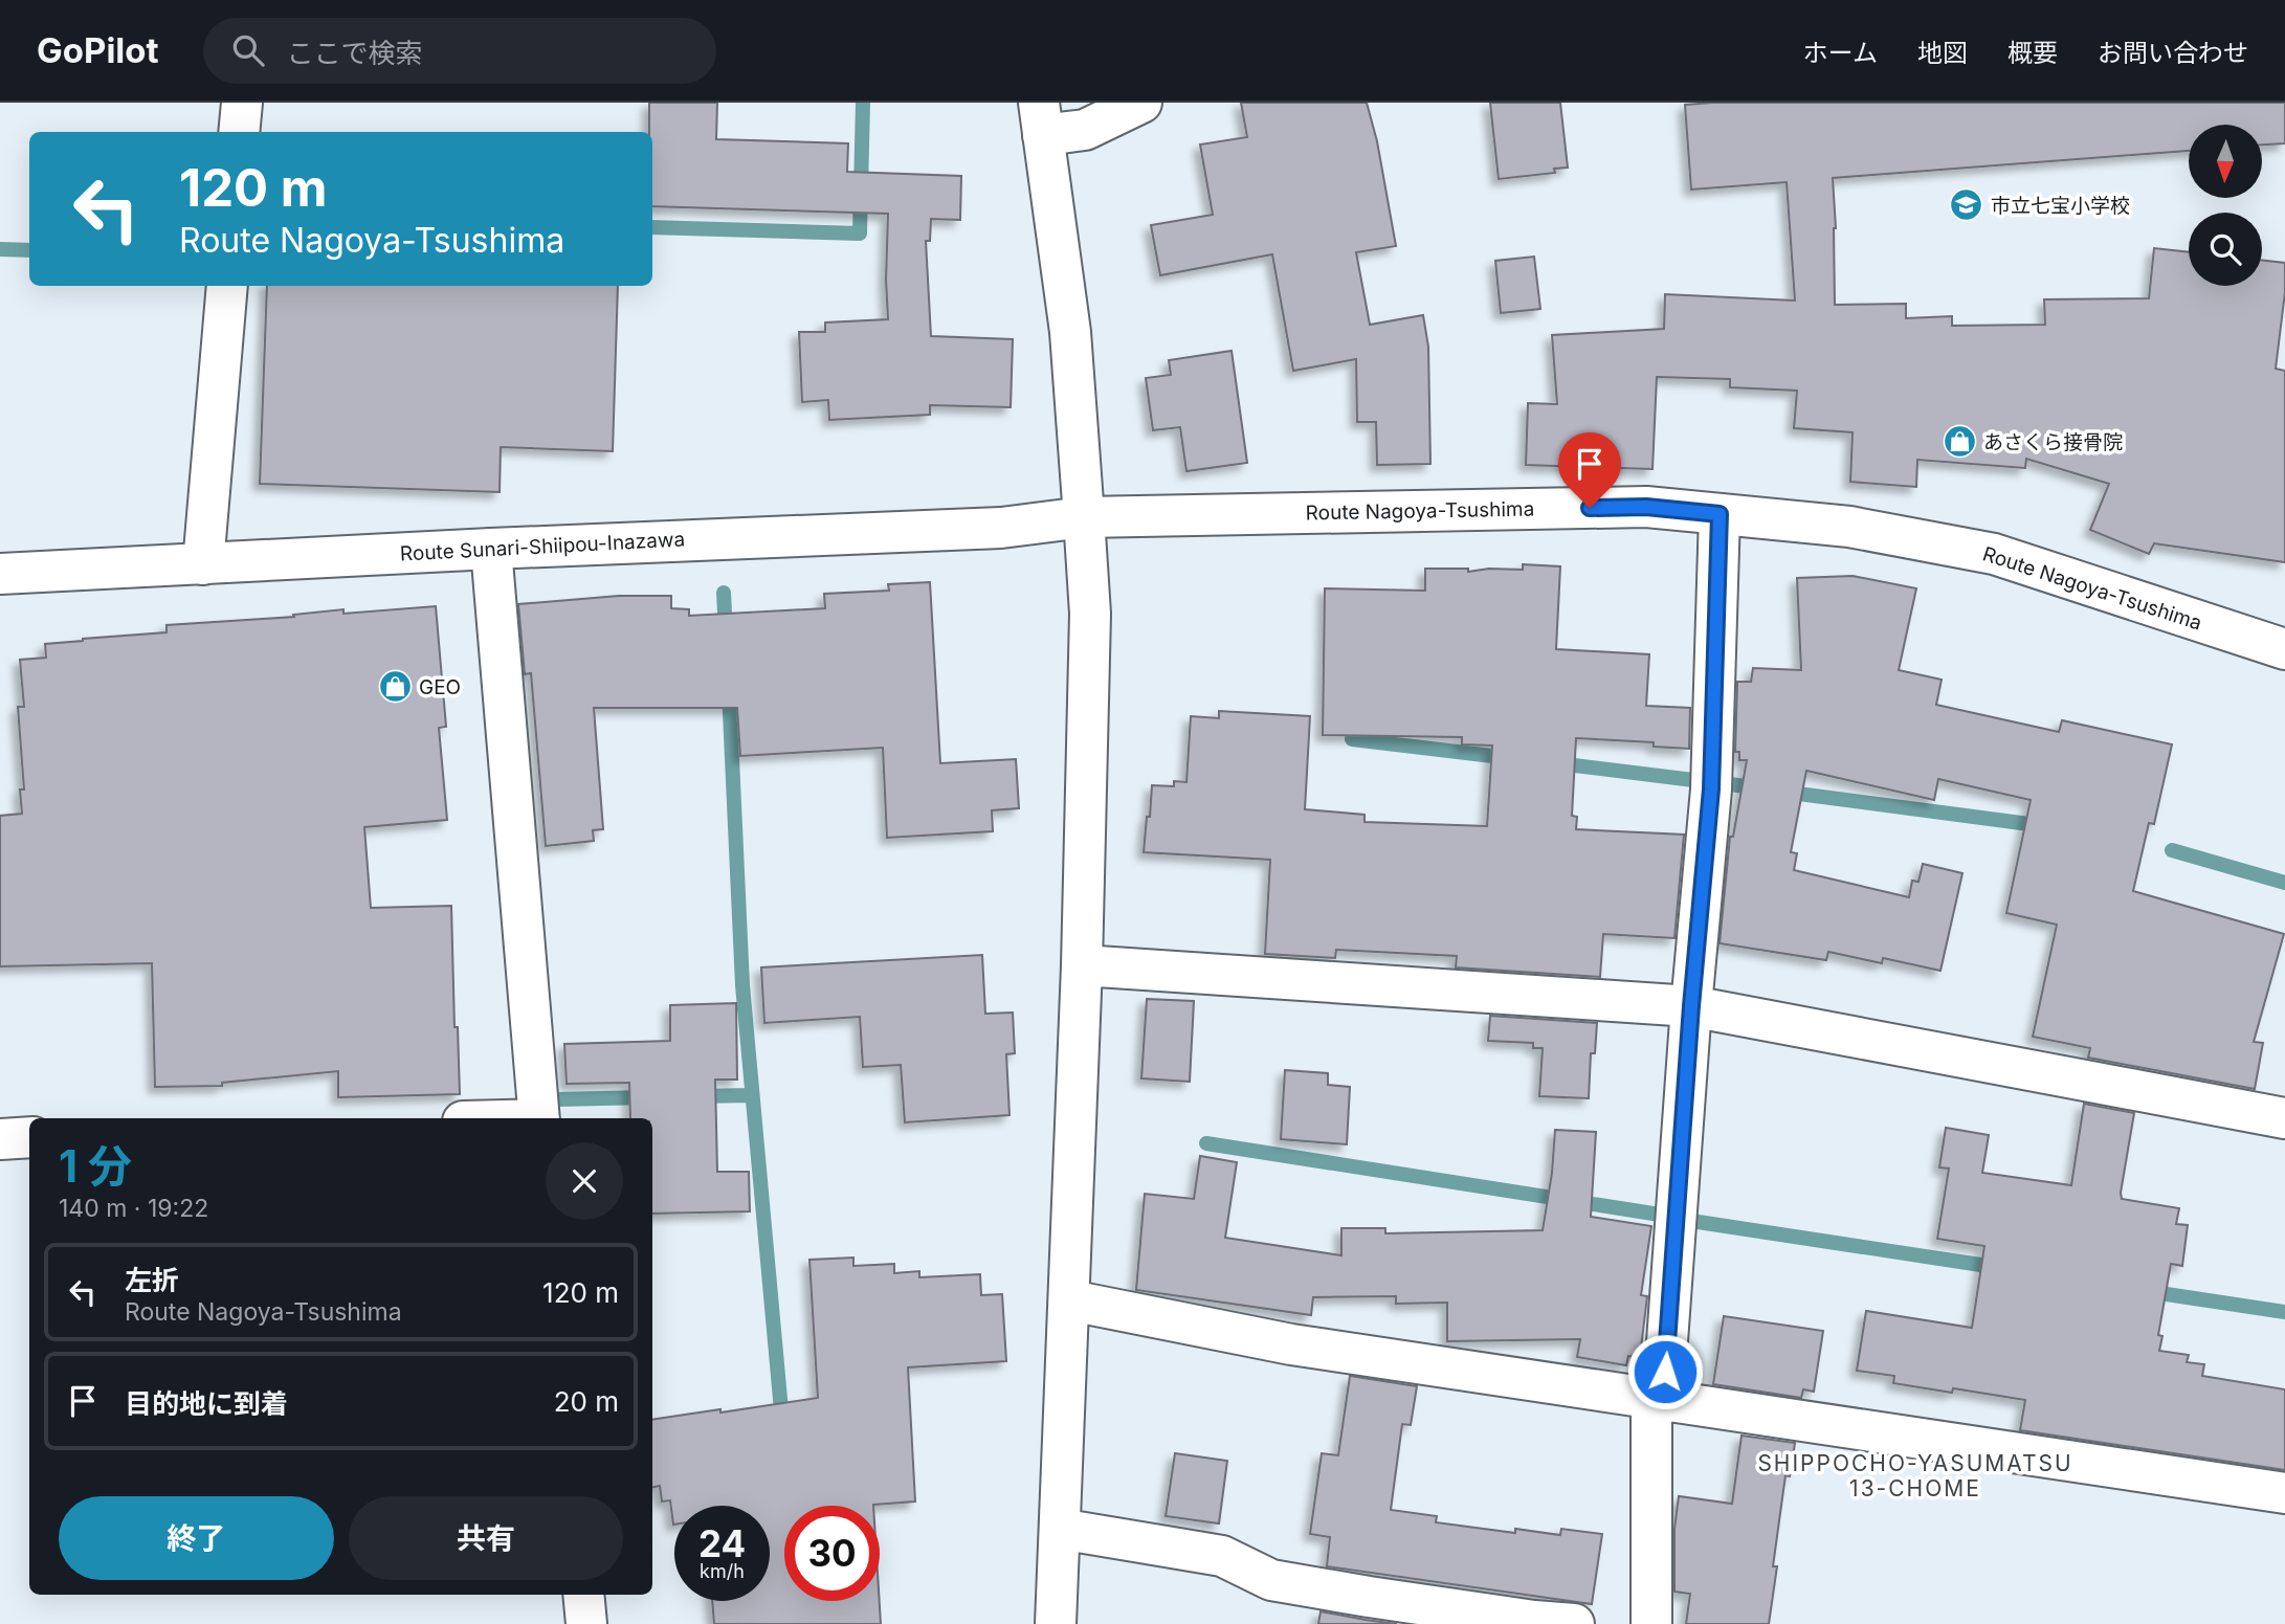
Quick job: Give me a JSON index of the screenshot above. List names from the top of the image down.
{
  "streets": {
    "street": ["Route Nagoya-Tsushima", "Route Sunari-Shiipou-Inazawa"]
  },
  "crossings": [
    ["Route Nagoya-Tsushima", "Route Sunari-Shiipou-Inazawa"]
  ],
  "districts": ["SHIPPOCHO-YASUMATSU 13-CHOME"],
  "places": {
    "school or university": ["市立七宝小学校"],
    "shop": ["あさくら接骨院", "GEO"]
  },
  "north": "bottom",
  "page": {
    "header": "GoPilot",
    "search": "ここで検索",
    "nav": [
      "ホーム",
      "地図",
      "概要",
      "お問い合わせ"
    ],
    "turn": ["120 m", "Route Nagoya-Tsushima"],
    "heading": ["1 分", "140 m · 19:22"],
    "list": [
      {
        "name": "左折",
        "note": "Route Nagoya-Tsushima",
        "value": "120 m"
      },
      {
        "name": "目的地に到着",
        "value": "20 m"
      }
    ],
    "buttons": ["終了", "共有"],
    "speed": "24 km/h",
    "limit": "30"
  }
}
